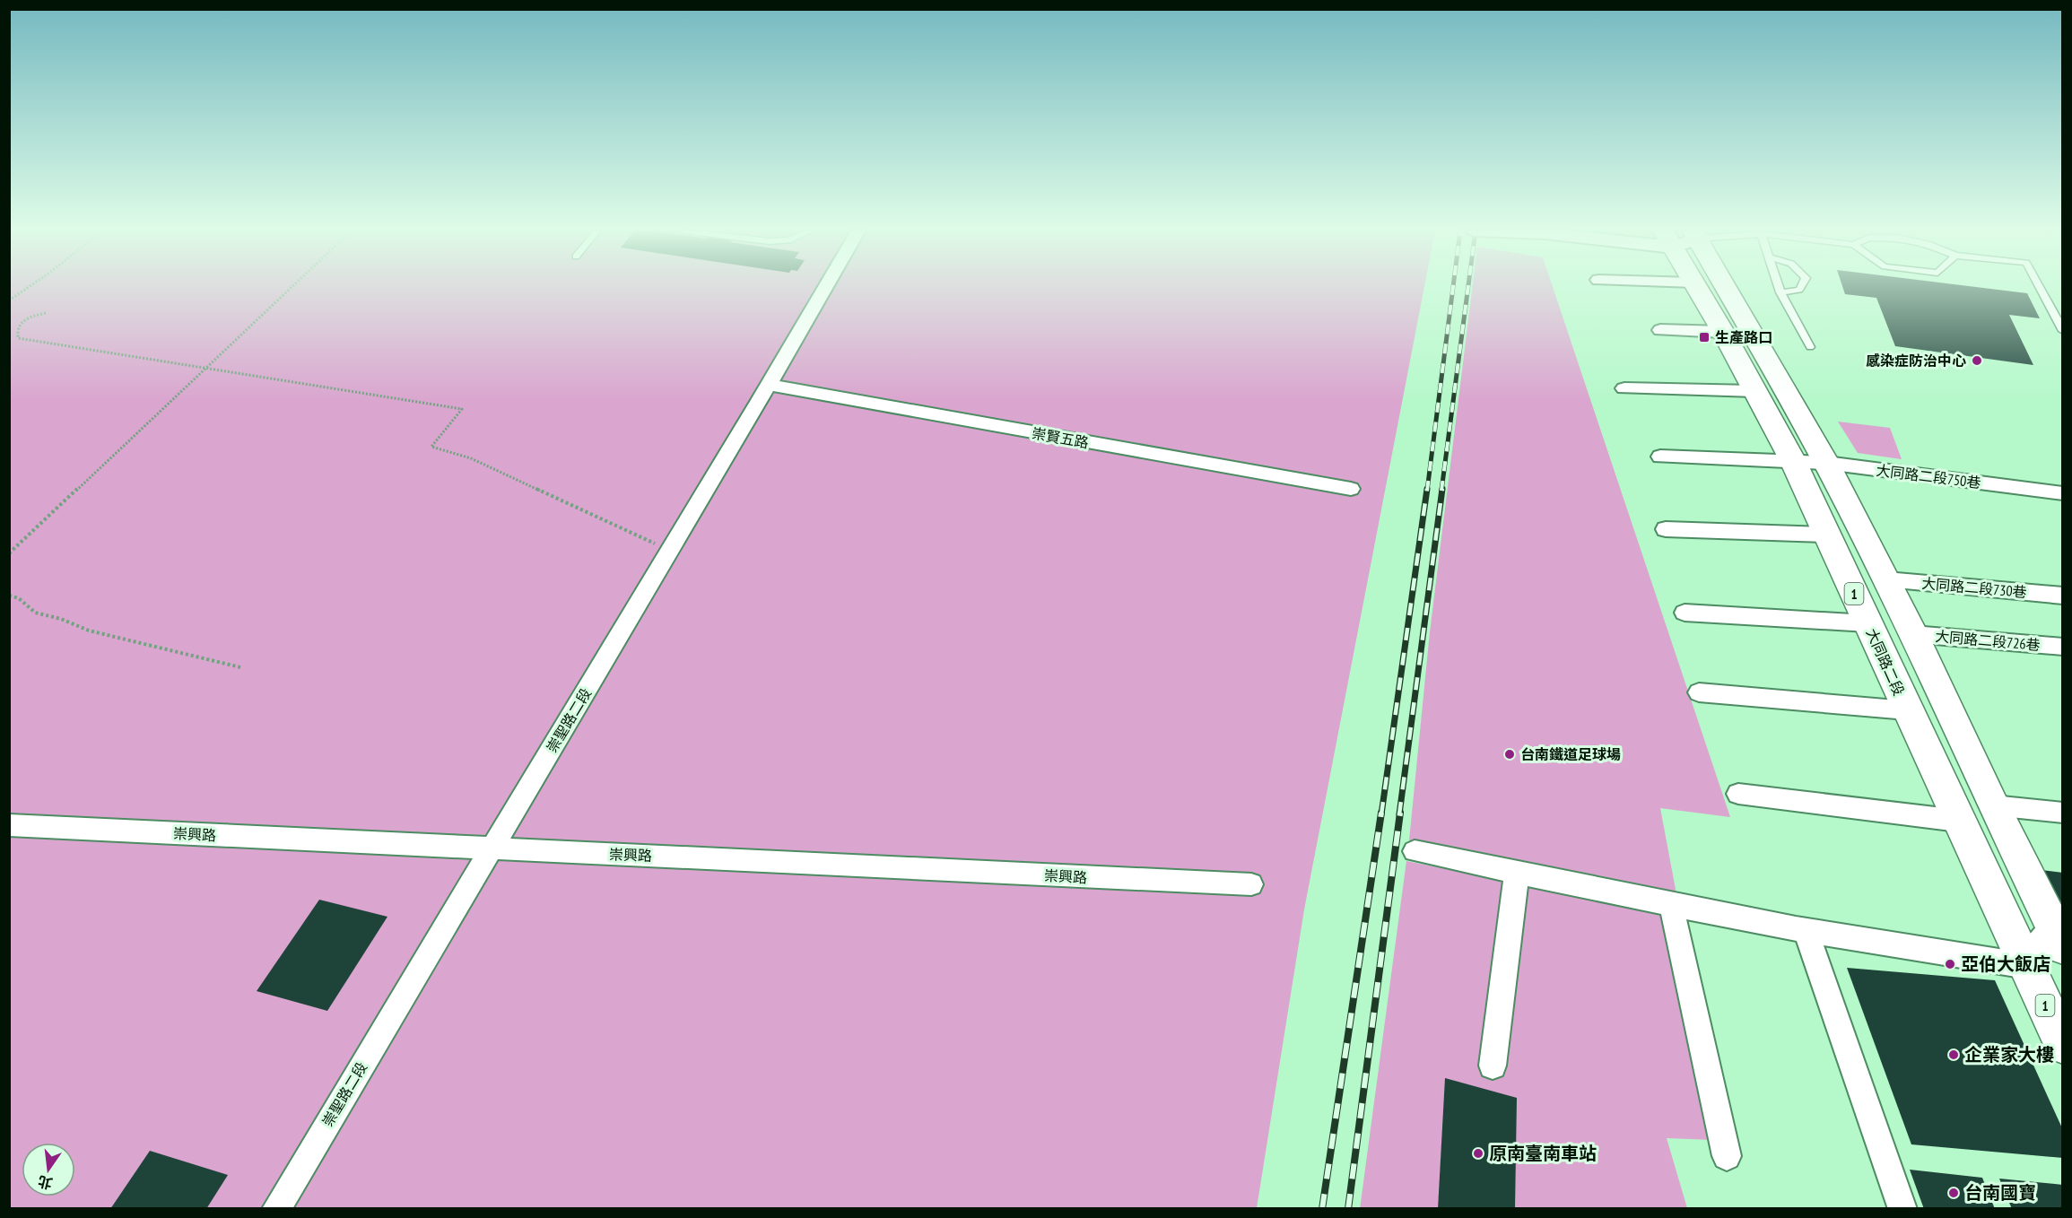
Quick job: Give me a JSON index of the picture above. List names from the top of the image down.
{
  "streets": {
    "main road": ["1", "大同路二段"],
    "street": [
      "崇賢五路",
      "大同路二段750巷",
      "大同路二段730巷",
      "大同路二段726巷",
      "崇聖路二段",
      "崇興路"
    ]
  },
  "crossings": [
    ["崇賢五路", "崇聖路二段"],
    ["大同路二段750巷", "1"],
    ["大同路二段750巷", "大同路二段"],
    ["大同路二段730巷", "1"],
    ["1", "大同路二段726巷"],
    ["崇聖路二段", "崇興路"]
  ],
  "places": {
    "transit": ["生產路口"],
    "other": [
      "感染症防治中心",
      "台南鐵道足球場",
      "亞伯大飯店",
      "企業家大樓",
      "原南臺南車站",
      "台南國寶"
    ]
  },
  "north": "bottom"
}
